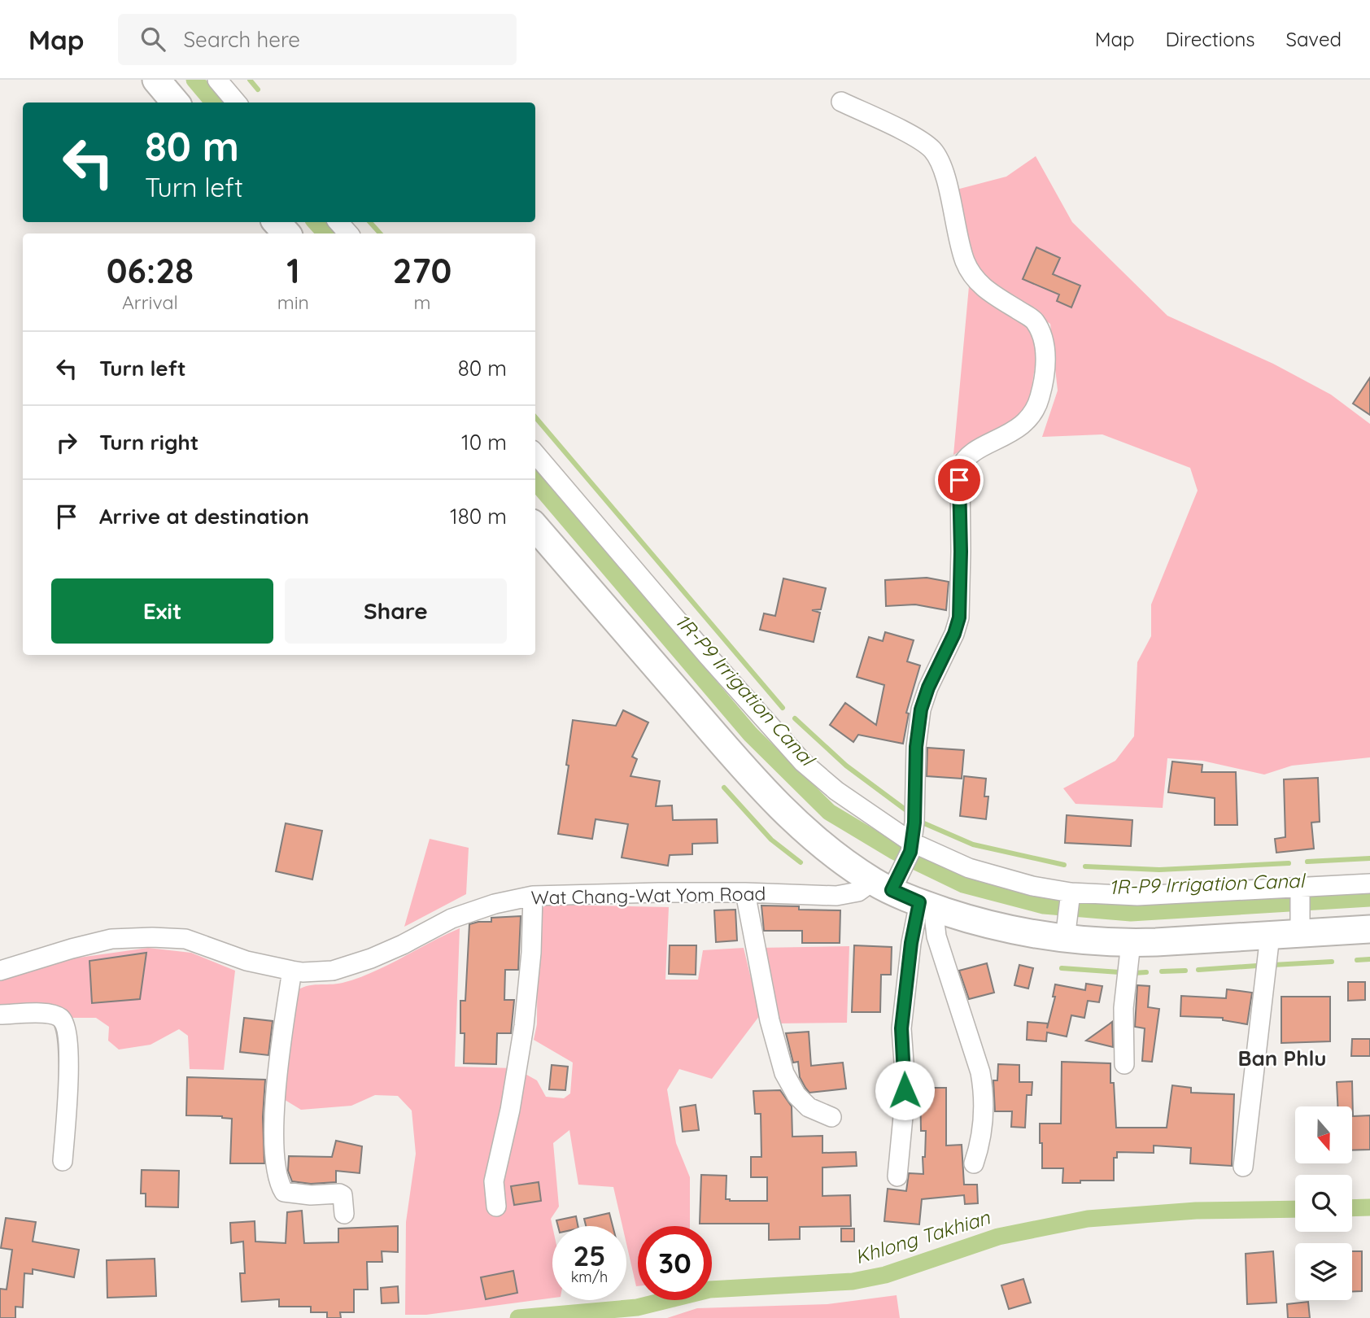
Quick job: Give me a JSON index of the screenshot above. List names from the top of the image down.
{
  "streets": {
    "street": ["Wat Chang-Wat Yom Road"]
  },
  "districts": ["Ban Phlu"],
  "water": ["1R-P9 Irrigation Canal", "Khlong Takhian"],
  "north": "bottom",
  "page": {
    "header": "Map",
    "search": "Search here",
    "nav": ["Map", "Directions", "Saved"],
    "turn": ["80 m", "Turn left"],
    "eta": [
      "06:28",
      "Arrival",
      "1",
      "min",
      "270",
      "m"
    ],
    "list": [
      {
        "name": "Turn left",
        "value": "80 m"
      },
      {
        "name": "Turn right",
        "value": "10 m"
      },
      {
        "name": "Arrive at destination",
        "value": "180 m"
      }
    ],
    "buttons": ["Exit", "Share"],
    "speed": "25 km/h",
    "limit": "30"
  }
}
